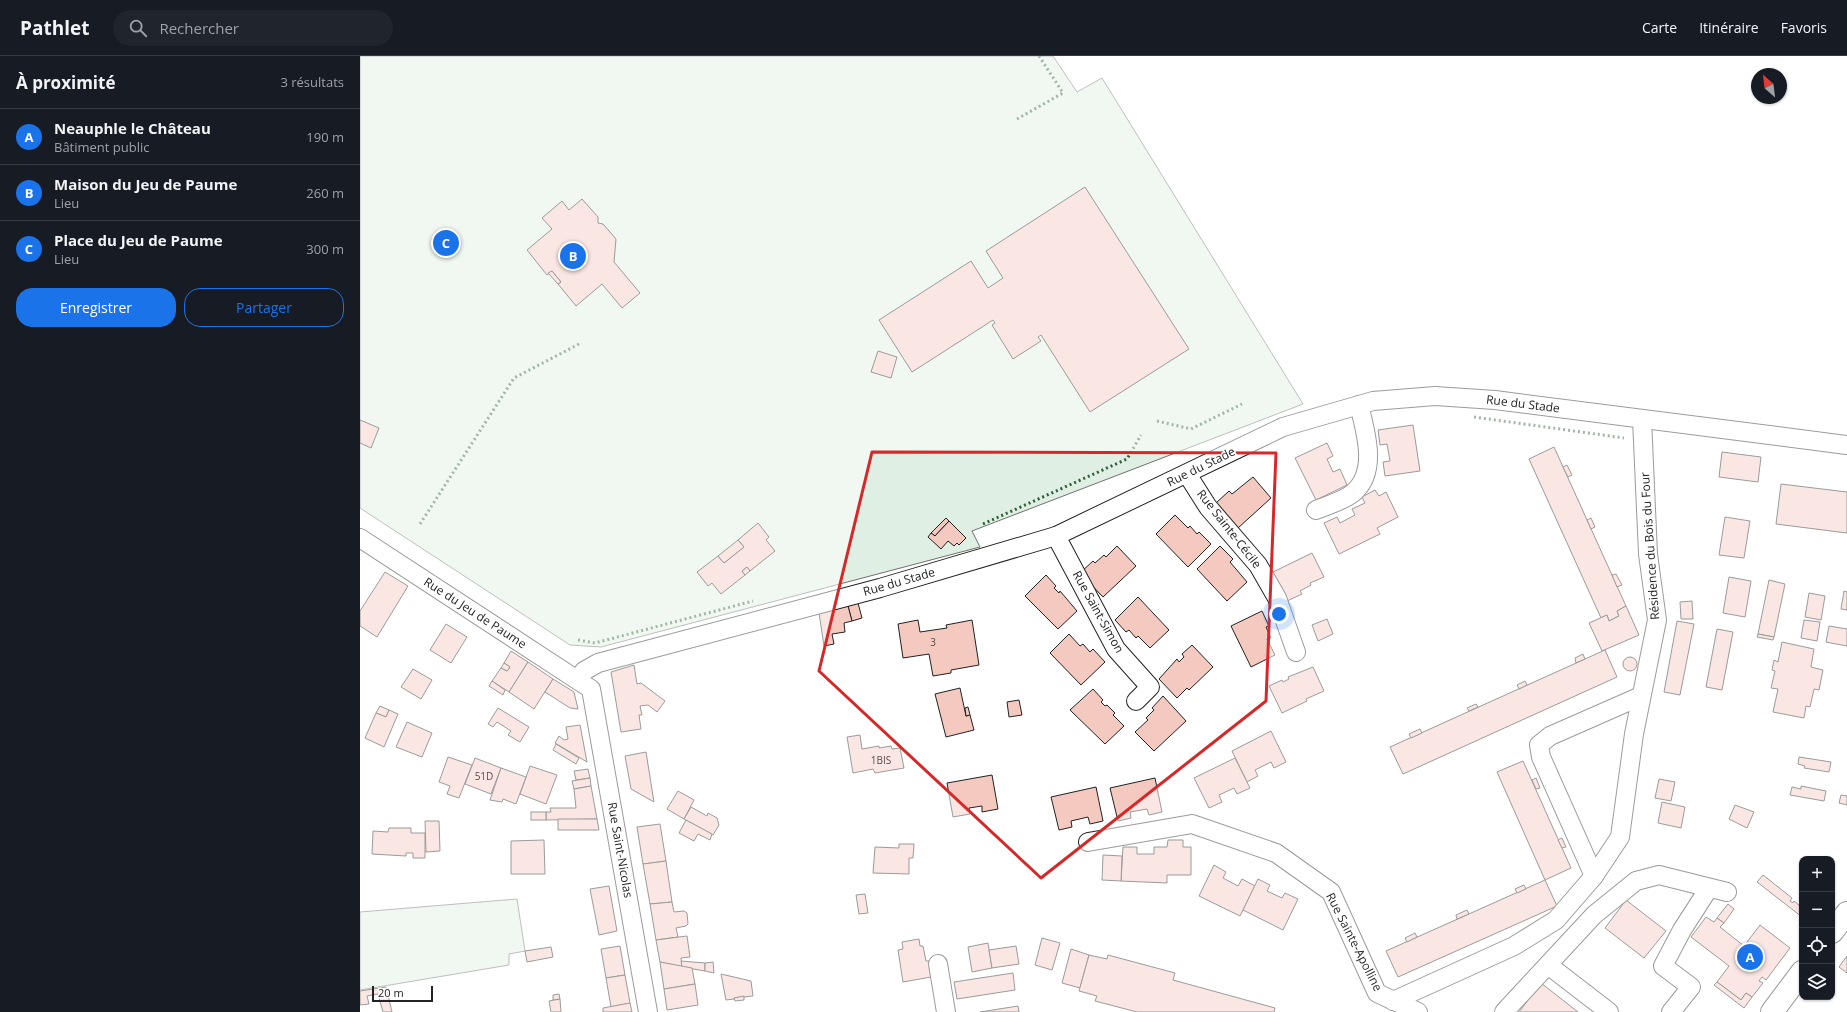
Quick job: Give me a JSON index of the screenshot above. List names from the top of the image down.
{
  "streets": {
    "street": [
      "Rue du Stade",
      "Rue Sainte-Cécile",
      "Résidence du Bois du Four",
      "Rue Saint-Simon",
      "Rue du Jeu de Paume",
      "Rue Saint-Nicolas",
      "Rue Sainte-Apolline"
    ]
  },
  "crossings": [
    ["Rue du Stade", "Rue Sainte-Cécile"],
    ["Rue du Stade", "Résidence du Bois du Four"],
    ["Rue du Stade", "Rue Saint-Simon"],
    ["Rue du Stade", "Rue du Jeu de Paume"],
    ["Rue du Stade", "Rue Saint-Nicolas"],
    ["Résidence du Bois du Four", "Rue Sainte-Apolline"],
    ["Rue du Jeu de Paume", "Rue Saint-Nicolas"]
  ],
  "house_numbers": ["3", "1BIS", "51D"],
  "scale_bar": "20 m",
  "north": "top left",
  "page": {
    "header": "Pathlet",
    "search": "Rechercher",
    "nav": ["Carte", "Itinéraire", "Favoris"],
    "heading": ["À proximité", "3 résultats"],
    "list": [
      {
        "mark": "A",
        "name": "Neauphle le Château",
        "note": "Bâtiment public",
        "value": "190 m"
      },
      {
        "mark": "B",
        "name": "Maison du Jeu de Paume",
        "note": "Lieu",
        "value": "260 m"
      },
      {
        "mark": "C",
        "name": "Place du Jeu de Paume",
        "note": "Lieu",
        "value": "300 m"
      }
    ],
    "pins": ["C", "B", "A"],
    "buttons": ["Enregistrer", "Partager"],
    "map_buttons": ["+", "−"],
    "scale": "20 m"
  }
}
